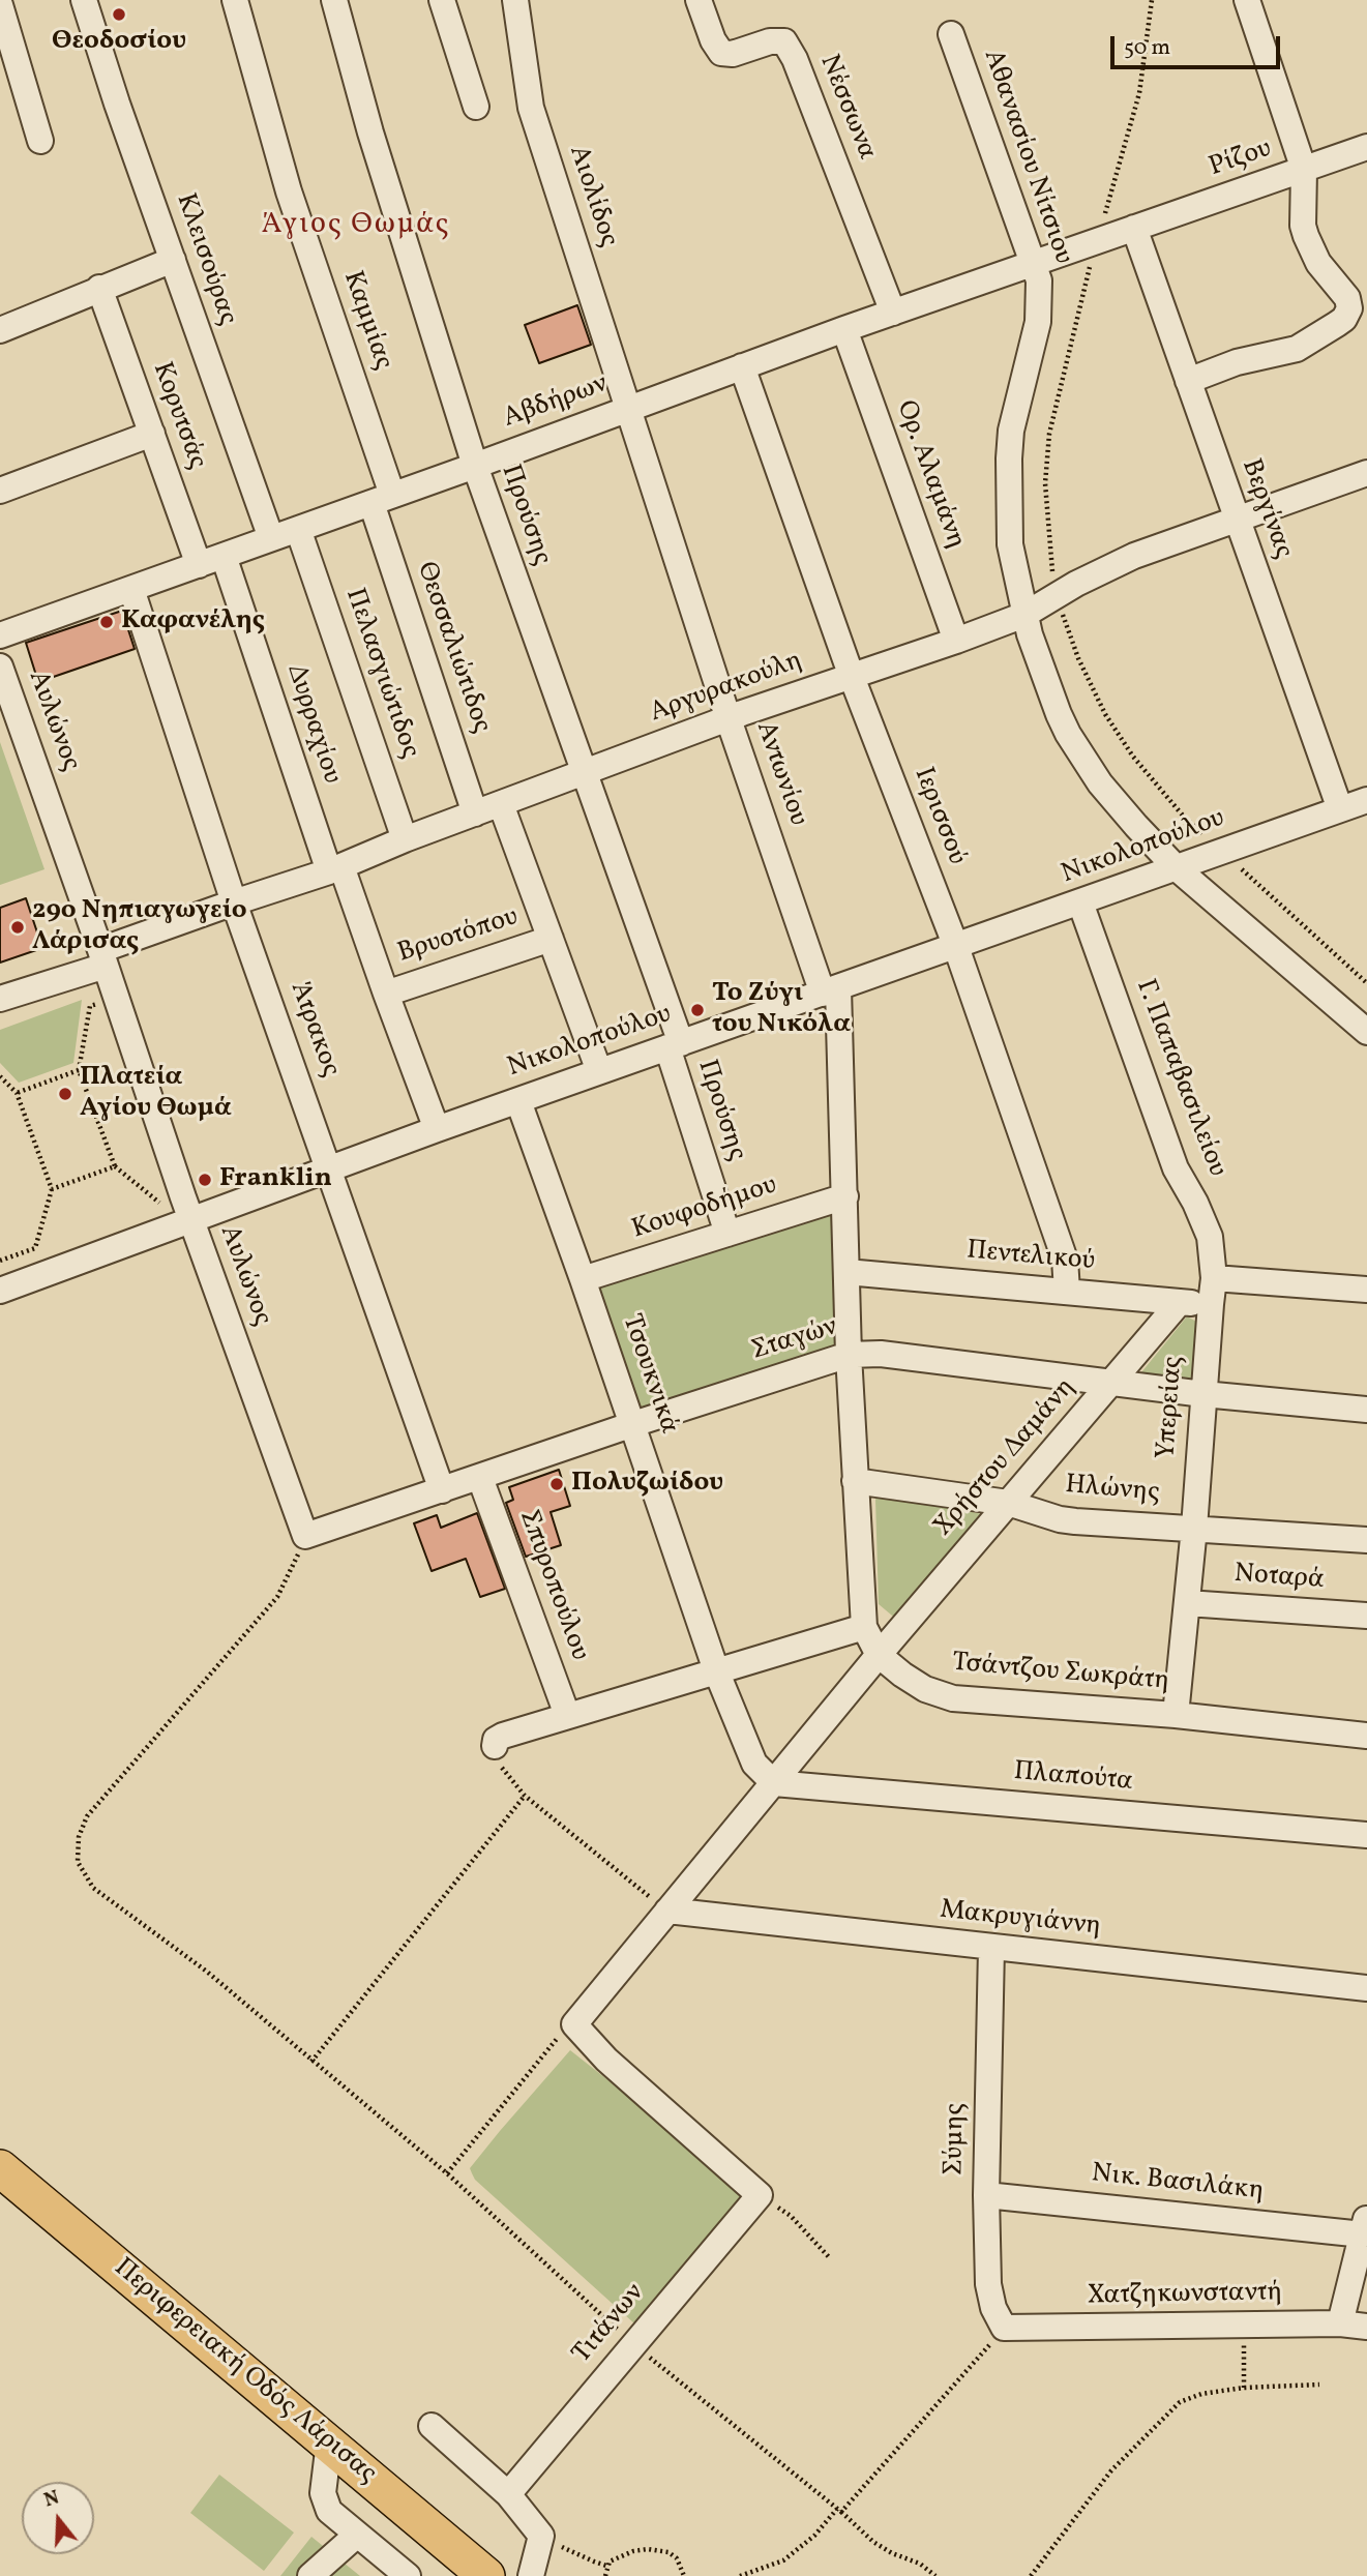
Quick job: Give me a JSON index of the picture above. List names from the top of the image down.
{
  "streets": {
    "highway": ["Περιφερειακή Οδός Λάρισας"],
    "street": [
      "Νέσσωνα",
      "Αθανασίου Νίτσιου",
      "Ρίζου",
      "Αιολίδος",
      "Κλεισούρας",
      "Καμμίας",
      "Αβδήρων",
      "Κορυτσάς",
      "Ορ. Αλαμάνη",
      "Βεργίνας",
      "Προύσης",
      "Θεσσαλιώτιδος",
      "Πελασγιώτιδος",
      "Αργυρακούλη",
      "Αυλώνος",
      "Δυρραχίου",
      "Αντωνίου",
      "Ιερισσού",
      "Νικολοπούλου",
      "Βρυοτόπου",
      "Άτρακος",
      "Γ. Παπαβασιλείου",
      "Κουφοδήμου",
      "Πεντελικού",
      "Σταγών",
      "Τσουκνικά",
      "Υπερείας",
      "Χρήστου Δαμάνη",
      "Ηλώνης",
      "Νοταρά",
      "Σπυροπούλου",
      "Τσάντζου Σωκράτη",
      "Πλαπούτα",
      "Μακρυγιάννη",
      "Σύμης",
      "Νικ. Βασιλάκη",
      "Χατζηκωνσταντή",
      "Τιτάνων"
    ]
  },
  "crossings": [
    ["Νέσσωνα", "Αβδήρων"],
    ["Αθανασίου Νίτσιου", "Αβδήρων"],
    ["Αθανασίου Νίτσιου", "Αργυρακούλη"],
    ["Αθανασίου Νίτσιου", "Νικολοπούλου"],
    ["Ρίζου", "Αβδήρων"],
    ["Ρίζου", "Βεργίνας"],
    ["Αιολίδος", "Αβδήρων"],
    ["Αιολίδος", "Αντωνίου"],
    ["Κλεισούρας", "Αβδήρων"],
    ["Καμμίας", "Αβδήρων"],
    ["Καμμίας", "Θεσσαλιώτιδος"],
    ["Αβδήρων", "Κορυτσάς"],
    ["Αβδήρων", "Ορ. Αλαμάνη"],
    ["Αβδήρων", "Βεργίνας"],
    ["Αβδήρων", "Προύσης"],
    ["Αβδήρων", "Θεσσαλιώτιδος"],
    ["Αβδήρων", "Πελασγιώτιδος"],
    ["Αβδήρων", "Δυρραχίου"],
    ["Αβδήρων", "Αντωνίου"],
    ["Αβδήρων", "Ιερισσού"],
    ["Αβδήρων", "Άτρακος"],
    ["Ορ. Αλαμάνη", "Αργυρακούλη"],
    ["Βεργίνας", "Αργυρακούλη"],
    ["Βεργίνας", "Νικολοπούλου"],
    ["Προύσης", "Αργυρακούλη"],
    ["Προύσης", "Νικολοπούλου"],
    ["Προύσης", "Κουφοδήμου"],
    ["Θεσσαλιώτιδος", "Αργυρακούλη"],
    ["Πελασγιώτιδος", "Αργυρακούλη"],
    ["Αργυρακούλη", "Αυλώνος"],
    ["Αργυρακούλη", "Δυρραχίου"],
    ["Αργυρακούλη", "Αντωνίου"],
    ["Αργυρακούλη", "Ιερισσού"],
    ["Αργυρακούλη", "Άτρακος"],
    ["Αυλώνος", "Νικολοπούλου"],
    ["Αυλώνος", "Σταγών"],
    ["Δυρραχίου", "Νικολοπούλου"],
    ["Δυρραχίου", "Βρυοτόπου"],
    ["Αντωνίου", "Νικολοπούλου"],
    ["Αντωνίου", "Κουφοδήμου"],
    ["Αντωνίου", "Πεντελικού"],
    ["Αντωνίου", "Σταγών"],
    ["Αντωνίου", "Ηλώνης"],
    ["Αντωνίου", "Τσάντζου Σωκράτη"],
    ["Ιερισσού", "Νικολοπούλου"],
    ["Ιερισσού", "Πεντελικού"],
    ["Νικολοπούλου", "Άτρακος"],
    ["Νικολοπούλου", "Γ. Παπαβασιλείου"],
    ["Νικολοπούλου", "Τσουκνικά"],
    ["Άτρακος", "Σταγών"],
    ["Γ. Παπαβασιλείου", "Υπερείας"],
    ["Κουφοδήμου", "Τσουκνικά"],
    ["Πεντελικού", "Υπερείας"],
    ["Πεντελικού", "Χρήστου Δαμάνη"],
    ["Σταγών", "Τσουκνικά"],
    ["Σταγών", "Υπερείας"],
    ["Σταγών", "Χρήστου Δαμάνη"],
    ["Σταγών", "Σπυροπούλου"],
    ["Τσουκνικά", "Χρήστου Δαμάνη"],
    ["Τσουκνικά", "Πλαπούτα"],
    ["Υπερείας", "Ηλώνης"],
    ["Υπερείας", "Νοταρά"],
    ["Υπερείας", "Τσάντζου Σωκράτη"],
    ["Χρήστου Δαμάνη", "Ηλώνης"],
    ["Χρήστου Δαμάνη", "Τσάντζου Σωκράτη"],
    ["Χρήστου Δαμάνη", "Πλαπούτα"],
    ["Χρήστου Δαμάνη", "Μακρυγιάννη"],
    ["Μακρυγιάννη", "Σύμης"],
    ["Σύμης", "Νικ. Βασιλάκη"],
    ["Σύμης", "Χατζηκωνσταντή"]
  ],
  "districts": ["Άγιος Θωμάς"],
  "places": [
    "Θεοδοσίου",
    "Καφανέλης",
    "29ο Νηπιαγωγείο Λάρισας",
    "Το Ζύγι του Νικόλα",
    "Πλατεία Αγίου Θωμά",
    "Franklin",
    "Πολυζωίδου"
  ],
  "scale_bar": "50 m",
  "north": "top"
}
